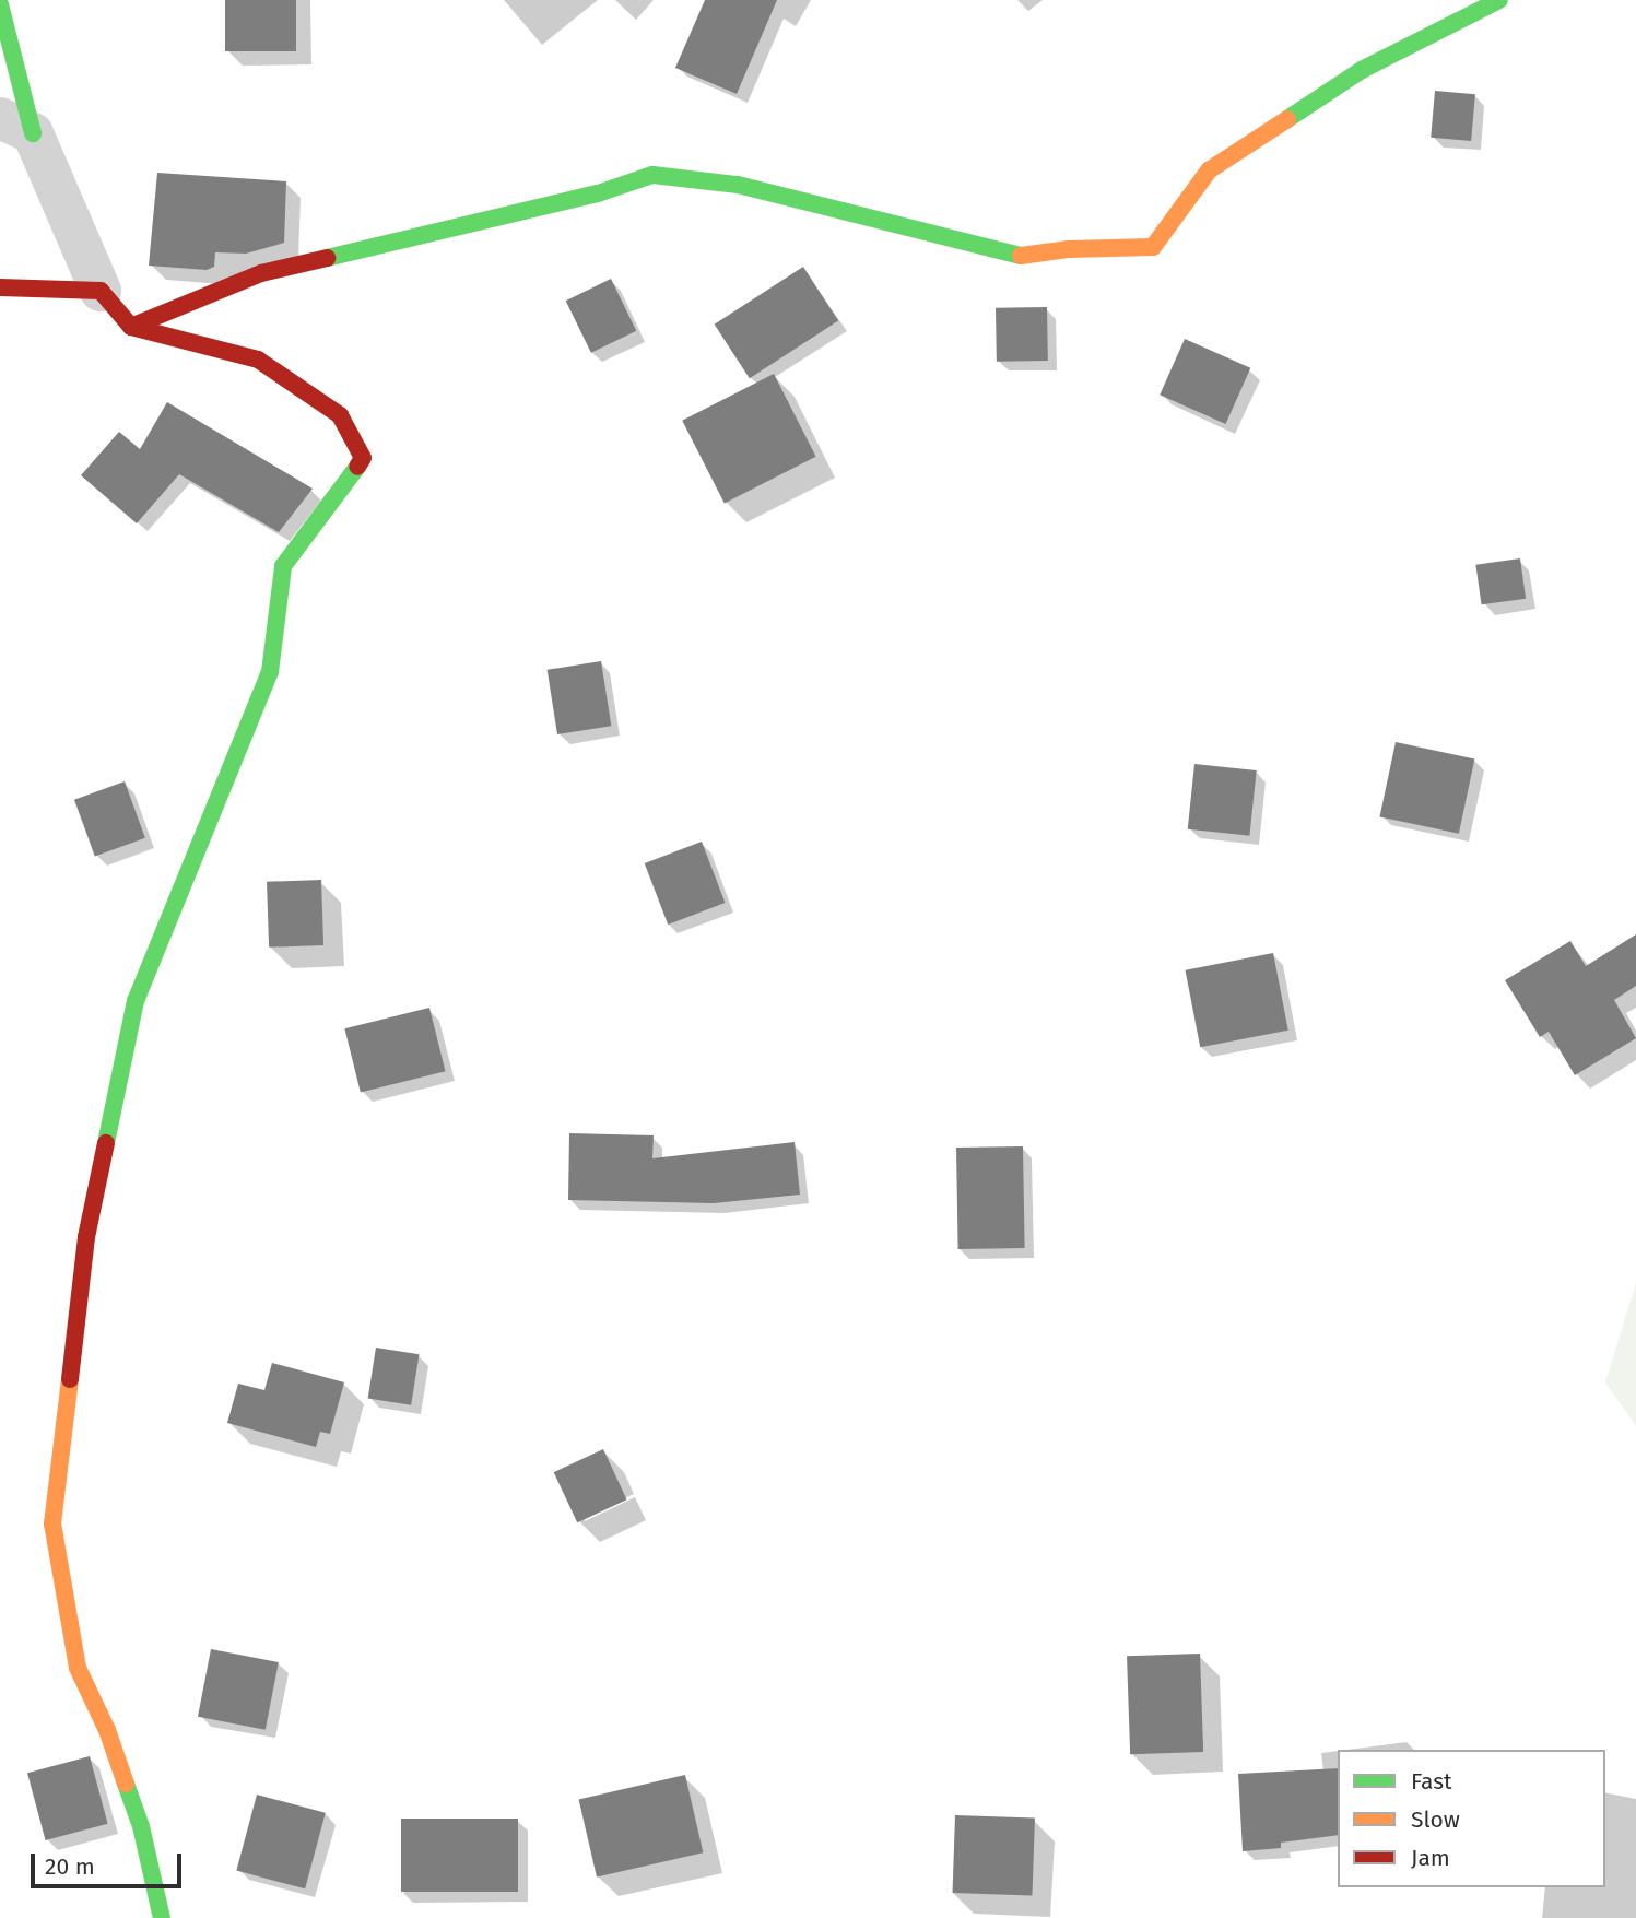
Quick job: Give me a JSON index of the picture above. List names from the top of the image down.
{
  "legend": ["Fast", "Slow", "Jam"],
  "scale_bar": "20 m"
}
